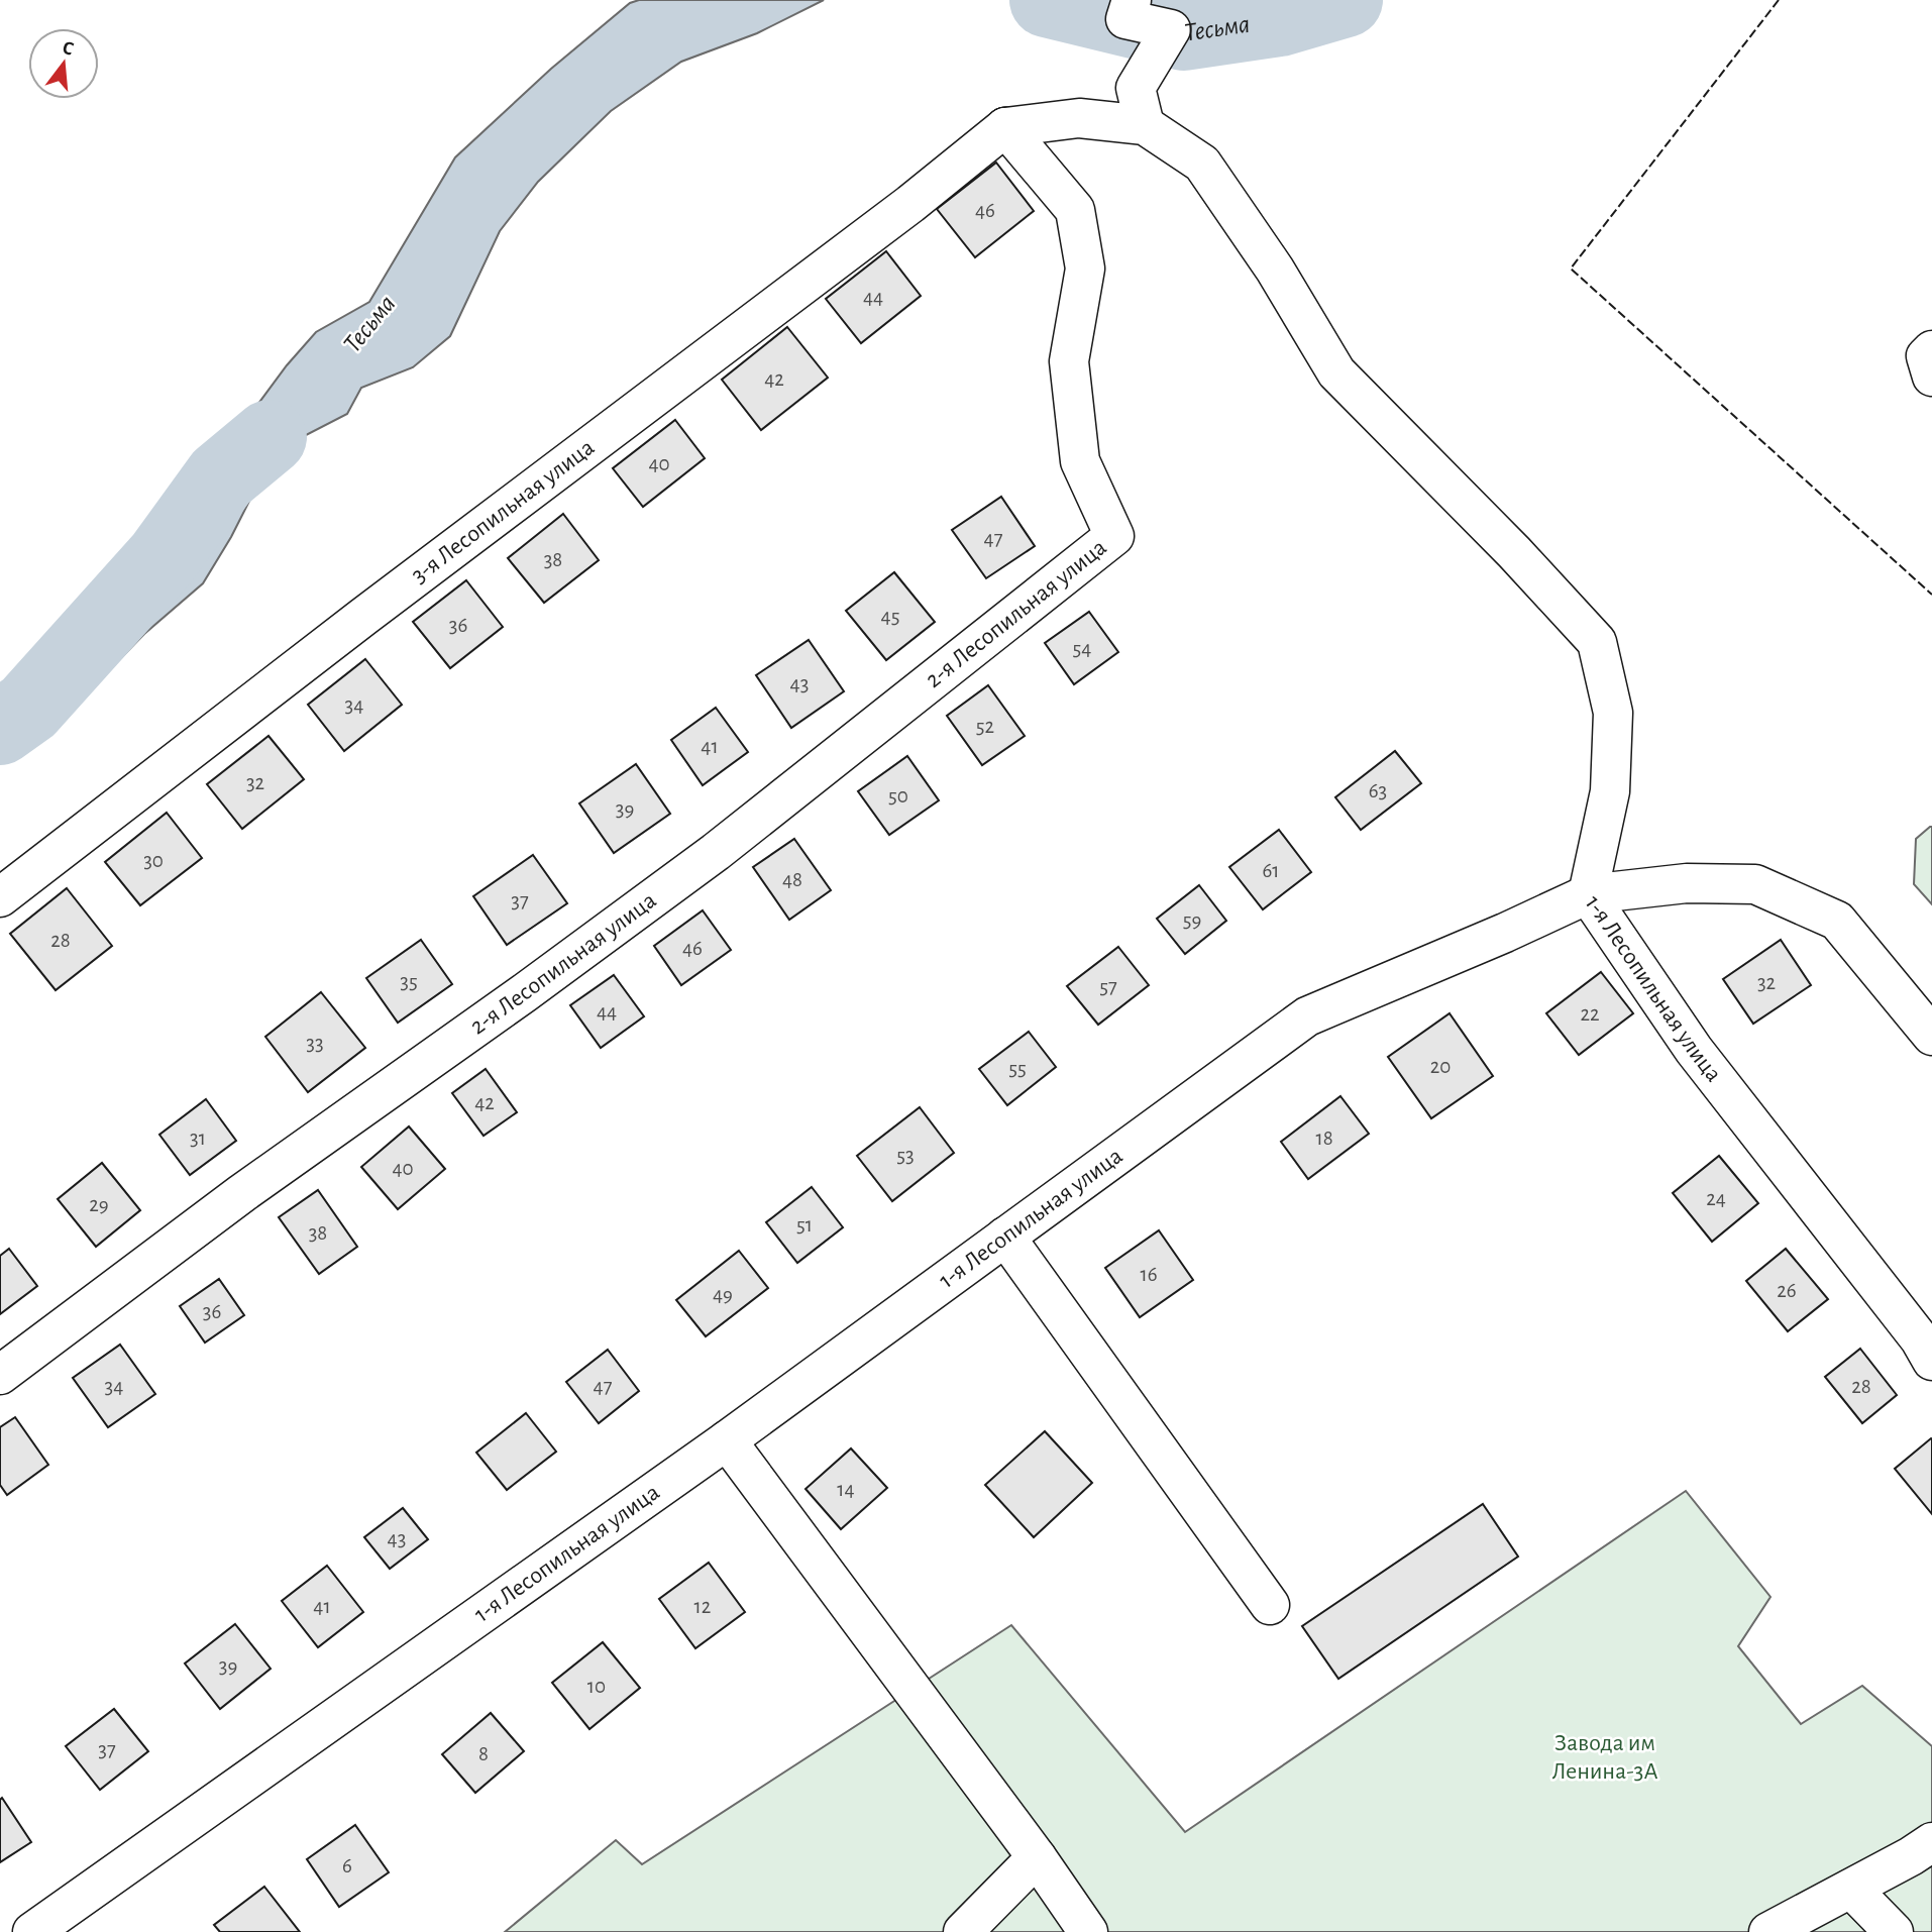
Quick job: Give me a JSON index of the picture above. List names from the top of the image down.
{
  "streets": {
    "street": ["3-я Лесопильная улица", "2-я Лесопильная улица", "1-я Лесопильная улица"]
  },
  "crossings": [
    ["3-я Лесопильная улица", "2-я Лесопильная улица"]
  ],
  "water": ["Тесьма"],
  "parks": ["Завода им Ленина-3А"],
  "house_numbers": [
    "46",
    "44",
    "42",
    "40",
    "47",
    "38",
    "45",
    "36",
    "54",
    "43",
    "34",
    "52",
    "41",
    "32",
    "63",
    "50",
    "39",
    "30",
    "61",
    "48",
    "37",
    "59",
    "28",
    "46",
    "35",
    "32",
    "57",
    "44",
    "22",
    "33",
    "20",
    "55",
    "42",
    "31",
    "18",
    "53",
    "40",
    "24",
    "29",
    "51",
    "38",
    "16",
    "26",
    "49",
    "36",
    "34",
    "47",
    "28",
    "14",
    "43",
    "41",
    "12",
    "39",
    "10",
    "37",
    "8",
    "6"
  ],
  "north": "top"
}
